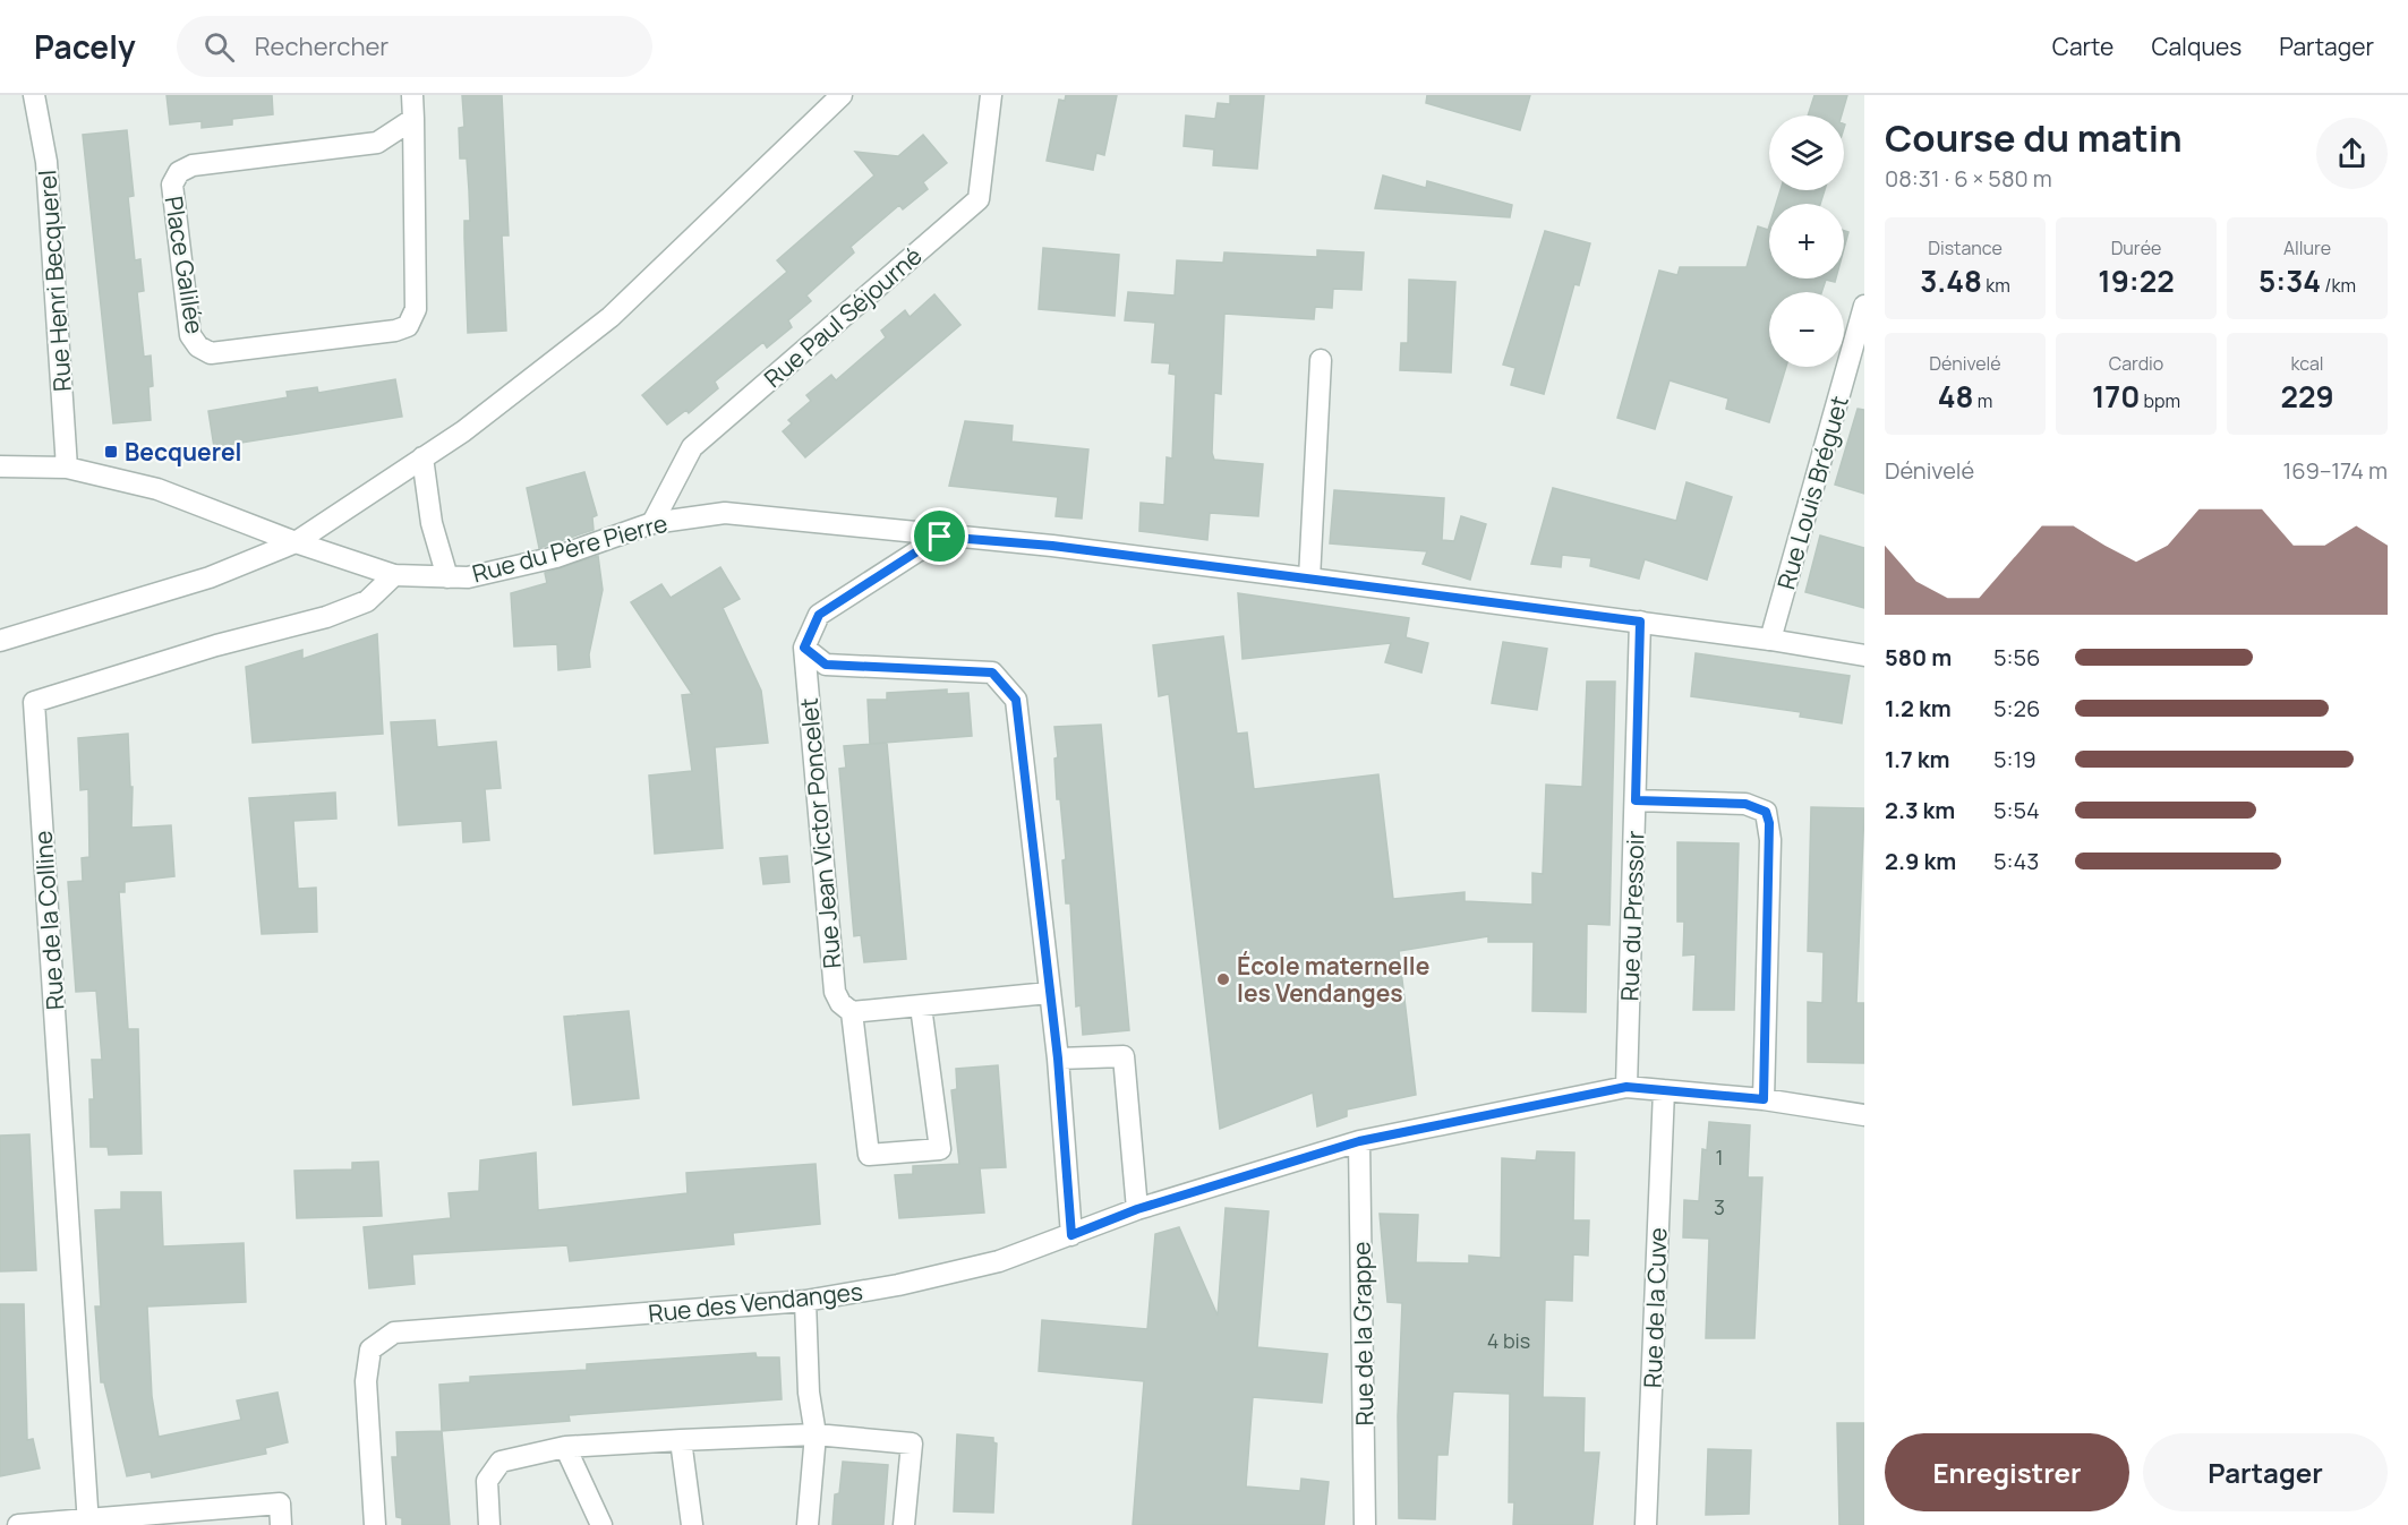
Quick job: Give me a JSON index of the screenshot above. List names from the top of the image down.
{
  "streets": {
    "street": [
      "Place Galilée",
      "Rue Henri Becquerel",
      "Rue Paul Séjourné",
      "Rue Louis Bréguet",
      "Rue du Père Pierre",
      "Rue Jean Victor Poncelet",
      "Rue du Pressoir",
      "Rue de la Colline",
      "Rue des Vendanges",
      "Rue de la Cuve",
      "Rue de la Grappe"
    ]
  },
  "crossings": [
    ["Rue Henri Becquerel", "Rue du Père Pierre"],
    ["Rue Paul Séjourné", "Rue du Père Pierre"],
    ["Rue Louis Bréguet", "Rue du Père Pierre"],
    ["Rue du Père Pierre", "Rue du Pressoir"],
    ["Rue du Père Pierre", "Rue de la Colline"],
    ["Rue du Pressoir", "Rue des Vendanges"],
    ["Rue des Vendanges", "Rue de la Cuve"],
    ["Rue des Vendanges", "Rue de la Grappe"]
  ],
  "places": {
    "transit": ["Becquerel"],
    "other": ["École maternelle les Vendanges"]
  },
  "house_numbers": ["1", "3", "4 bis"],
  "page": {
    "header": "Pacely",
    "search": "Rechercher",
    "nav": ["Carte", "Calques", "Partager"],
    "heading": ["Course du matin", "08:31 · 6 × 580 m"],
    "map_buttons": ["+", "−"],
    "stats": [
      ["Distance", "3.48 km"],
      ["Durée", "19:22"],
      ["Allure", "5:34 /km"],
      ["Dénivelé", "48 m"],
      ["Cardio", "170 bpm"],
      ["kcal", "229"]
    ],
    "chart": ["Dénivelé", "169–174 m"],
    "list": [
      {
        "name": "580 m",
        "note": "5:56"
      },
      {
        "name": "1.2 km",
        "note": "5:26"
      },
      {
        "name": "1.7 km",
        "note": "5:19"
      },
      {
        "name": "2.3 km",
        "note": "5:54"
      },
      {
        "name": "2.9 km",
        "note": "5:43"
      }
    ],
    "buttons": ["Enregistrer", "Partager"]
  }
}
